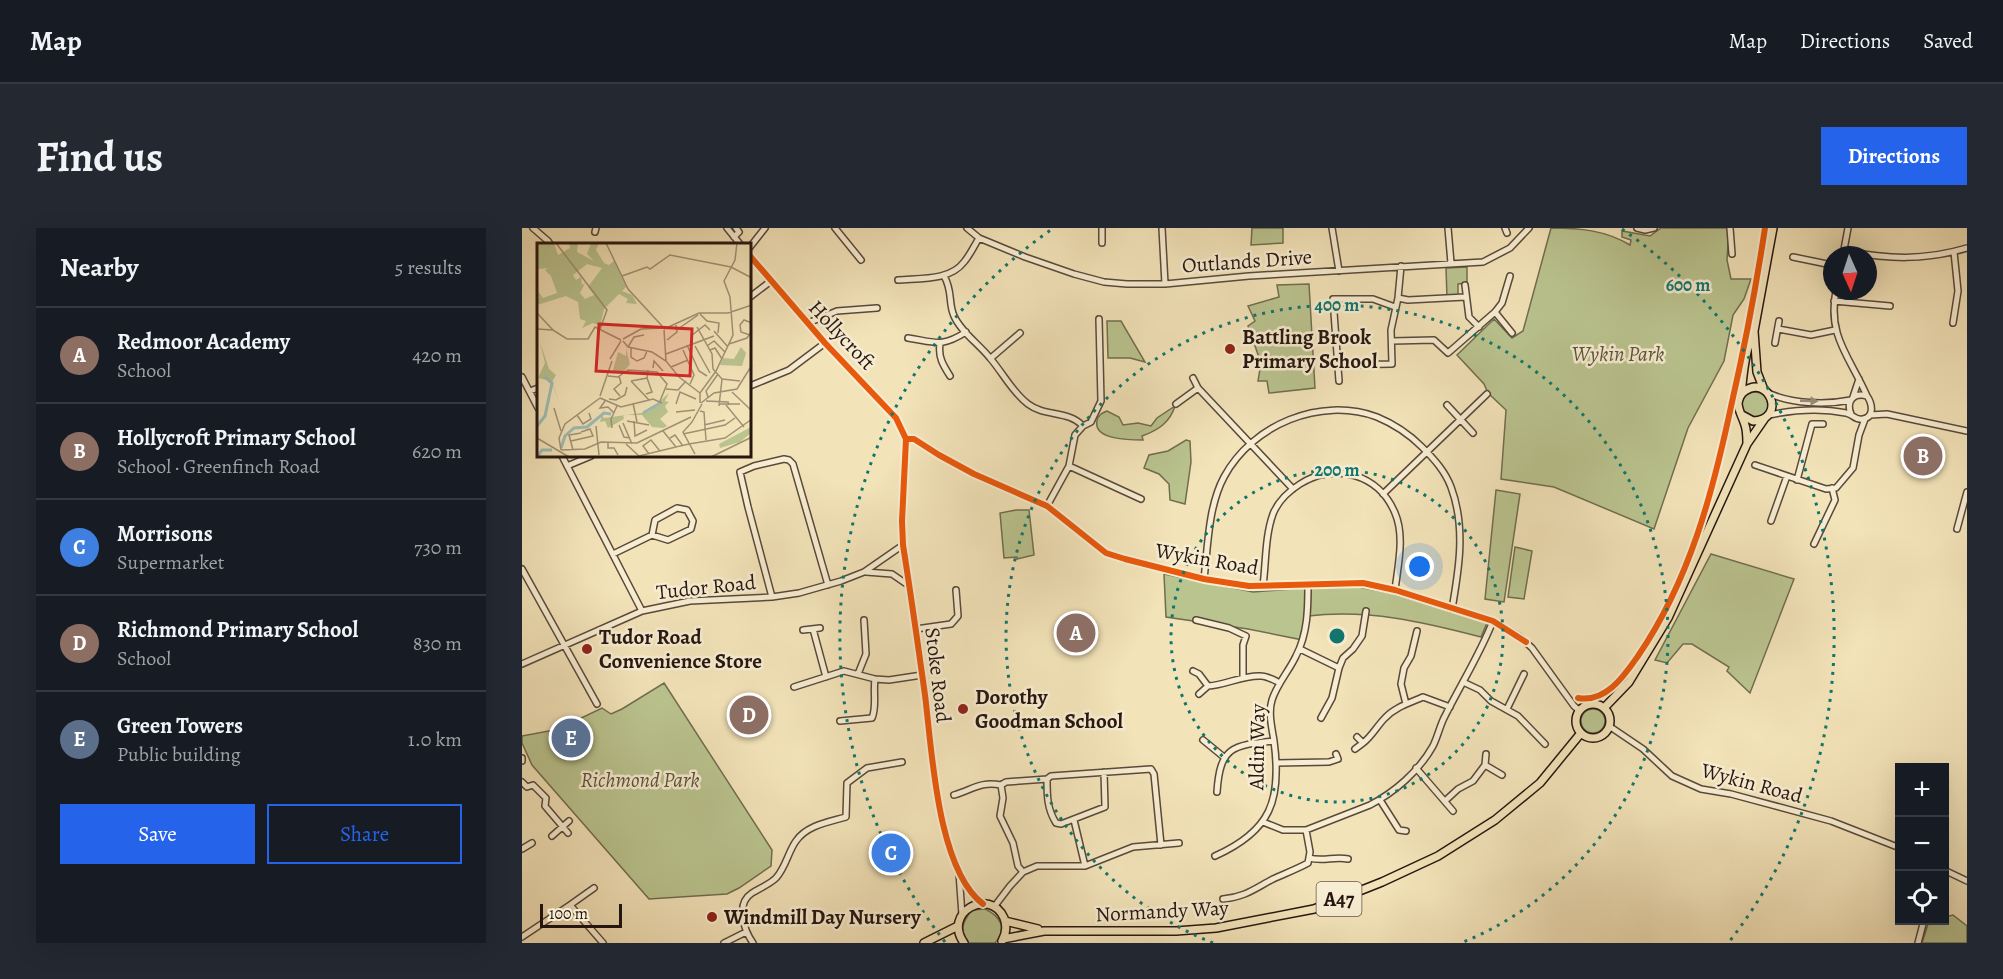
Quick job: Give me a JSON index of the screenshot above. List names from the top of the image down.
{
  "streets": {
    "main road": ["A47", "Normandy Way"],
    "street": [
      "Outlands Drive",
      "Hollycroft",
      "Wykin Road",
      "Tudor Road",
      "Stoke Road",
      "Aldin Way"
    ]
  },
  "crossings": [
    ["Hollycroft", "Wykin Road"],
    ["Hollycroft", "Stoke Road"],
    ["Wykin Road", "Stoke Road"],
    ["Wykin Road", "Aldin Way"],
    ["Wykin Road", "Normandy Way"],
    ["Tudor Road", "Stoke Road"]
  ],
  "parks": ["Wykin Park", "Richmond Park"],
  "places": [
    "Battling Brook Primary School",
    "Tudor Road Convenience Store",
    "Dorothy Goodman School",
    "Windmill Day Nursery"
  ],
  "scale_bar": "100 m",
  "north": "bottom",
  "page": {
    "header": "Map",
    "nav": ["Map", "Directions", "Saved"],
    "buttons": [
      "Directions",
      ["Save", "Share"]
    ],
    "title": "Find us",
    "heading": ["Nearby", "5 results"],
    "list": [
      {
        "mark": "A",
        "name": "Redmoor Academy",
        "note": "School",
        "value": "420 m"
      },
      {
        "mark": "B",
        "name": "Hollycroft Primary School",
        "note": "School · Greenfinch Road",
        "value": "620 m"
      },
      {
        "mark": "C",
        "name": "Morrisons",
        "note": "Supermarket",
        "value": "730 m"
      },
      {
        "mark": "D",
        "name": "Richmond Primary School",
        "note": "School",
        "value": "830 m"
      },
      {
        "mark": "E",
        "name": "Green Towers",
        "note": "Public building",
        "value": "1.0 km"
      }
    ],
    "pins": [
      "B",
      "A",
      "D",
      "E",
      "C"
    ],
    "map_buttons": ["+", "−"],
    "scale": "100 m"
  },
  "rings": ["600 m", "400 m", "200 m"]
}
